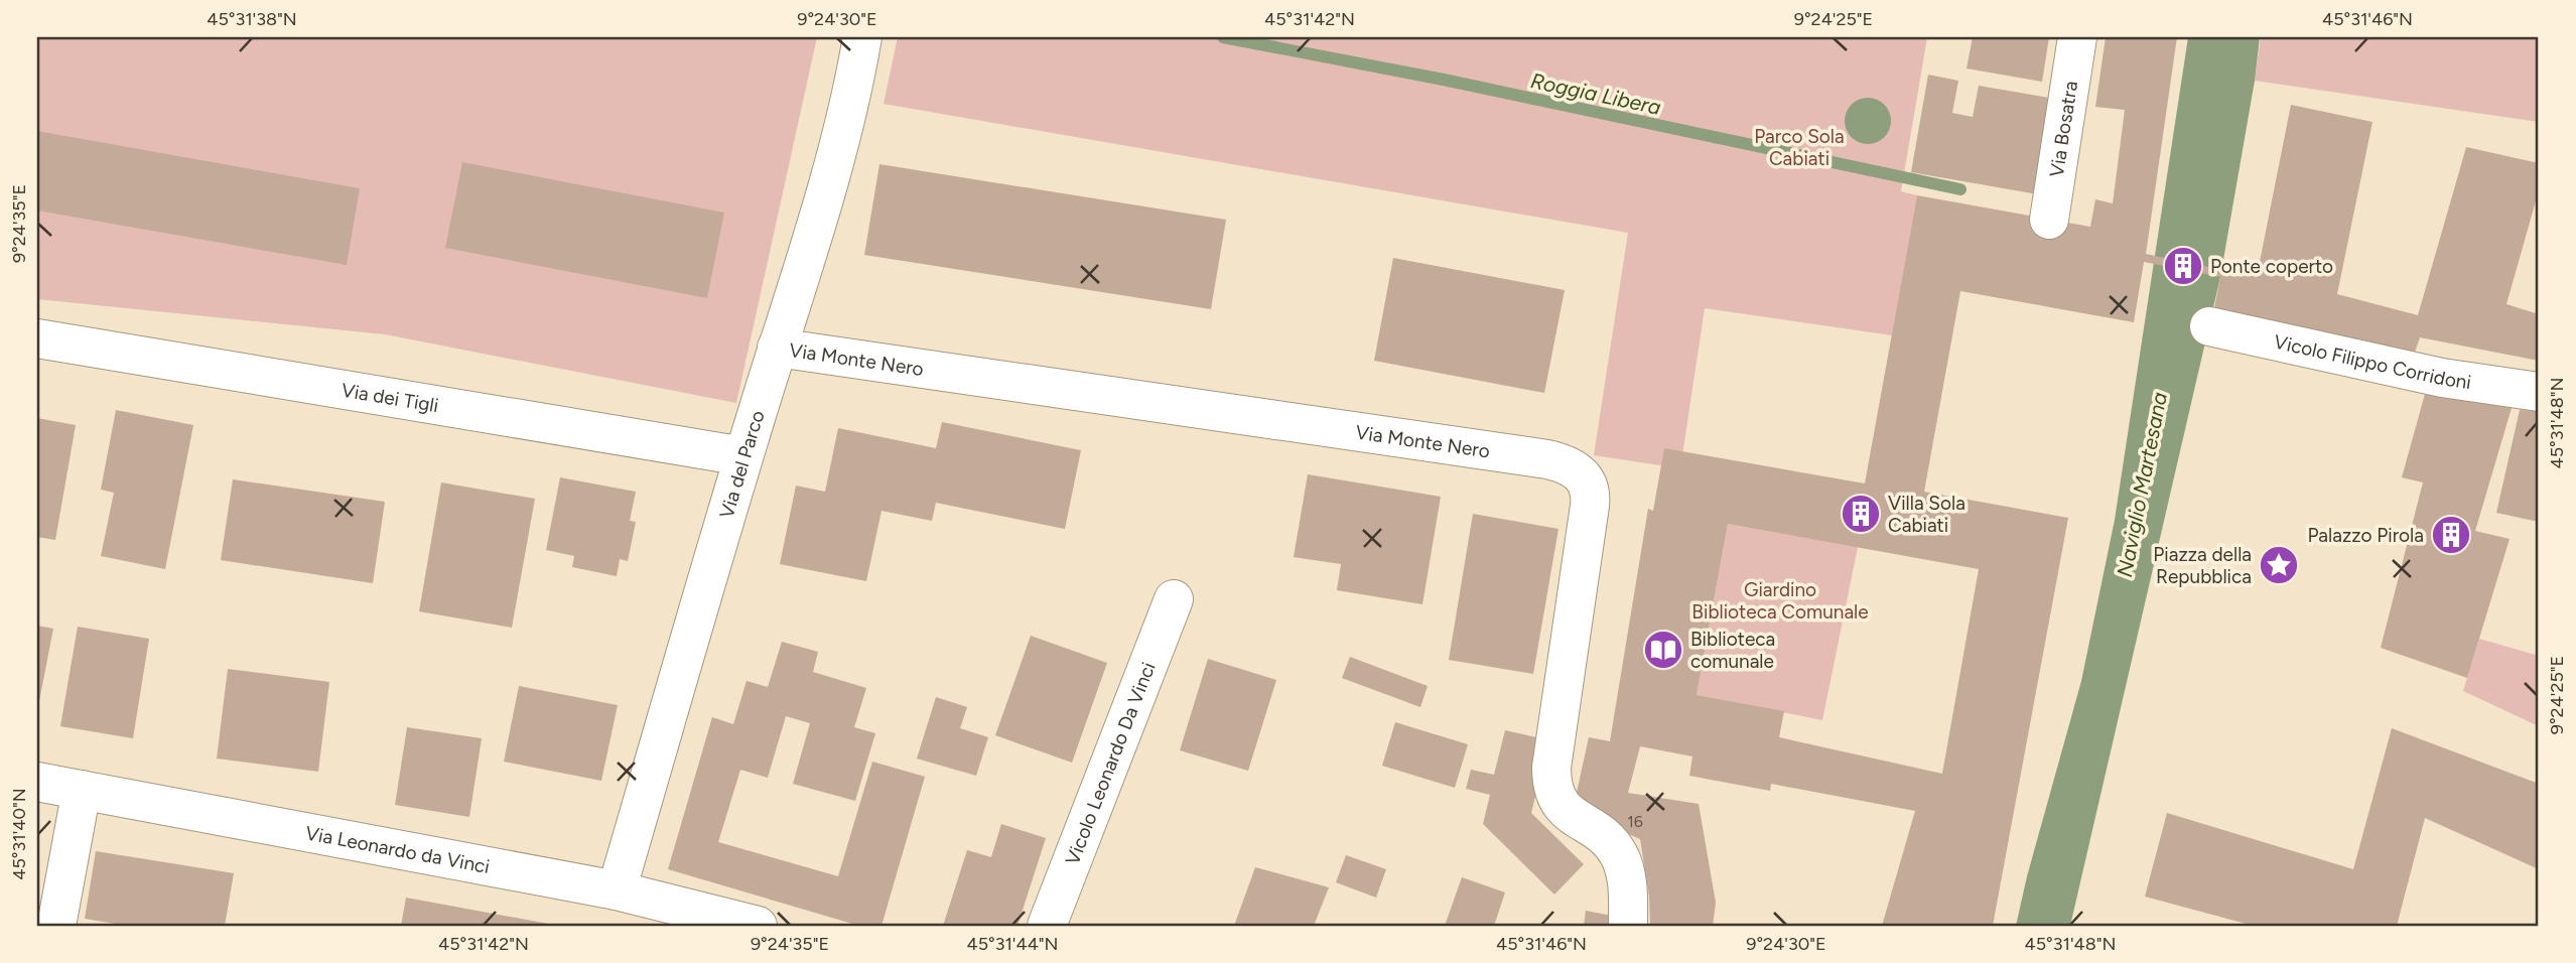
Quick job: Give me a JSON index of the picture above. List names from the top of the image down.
{
  "streets": {
    "street": [
      "Via Bosatra",
      "Via Monte Nero",
      "Vicolo Filippo Corridoni",
      "Via dei Tigli",
      "Via del Parco",
      "Vicolo Leonardo Da Vinci",
      "Via Leonardo da Vinci"
    ]
  },
  "crossings": [
    ["Via Monte Nero", "Via del Parco"],
    ["Via dei Tigli", "Via del Parco"],
    ["Via del Parco", "Via Leonardo da Vinci"]
  ],
  "water": ["Roggia Libera", "Naviglio Martesana"],
  "parks": ["Parco Sola Cabiati", "Giardino Biblioteca Comunale"],
  "places": {
    "building": ["Ponte coperto", "Villa Sola Cabiati", "Palazzo Pirola"],
    "place": ["Piazza della Repubblica"],
    "library": ["Biblioteca comunale"]
  },
  "house_numbers": ["16"],
  "coordinates": [
    "45°31'38\"N",
    "9°24'30\"E",
    "45°31'42\"N",
    "9°24'25\"E",
    "45°31'46\"N",
    "9°24'35\"E",
    "45°31'48\"N",
    "45°31'40\"N",
    "45°31'44\"N"
  ]
}
